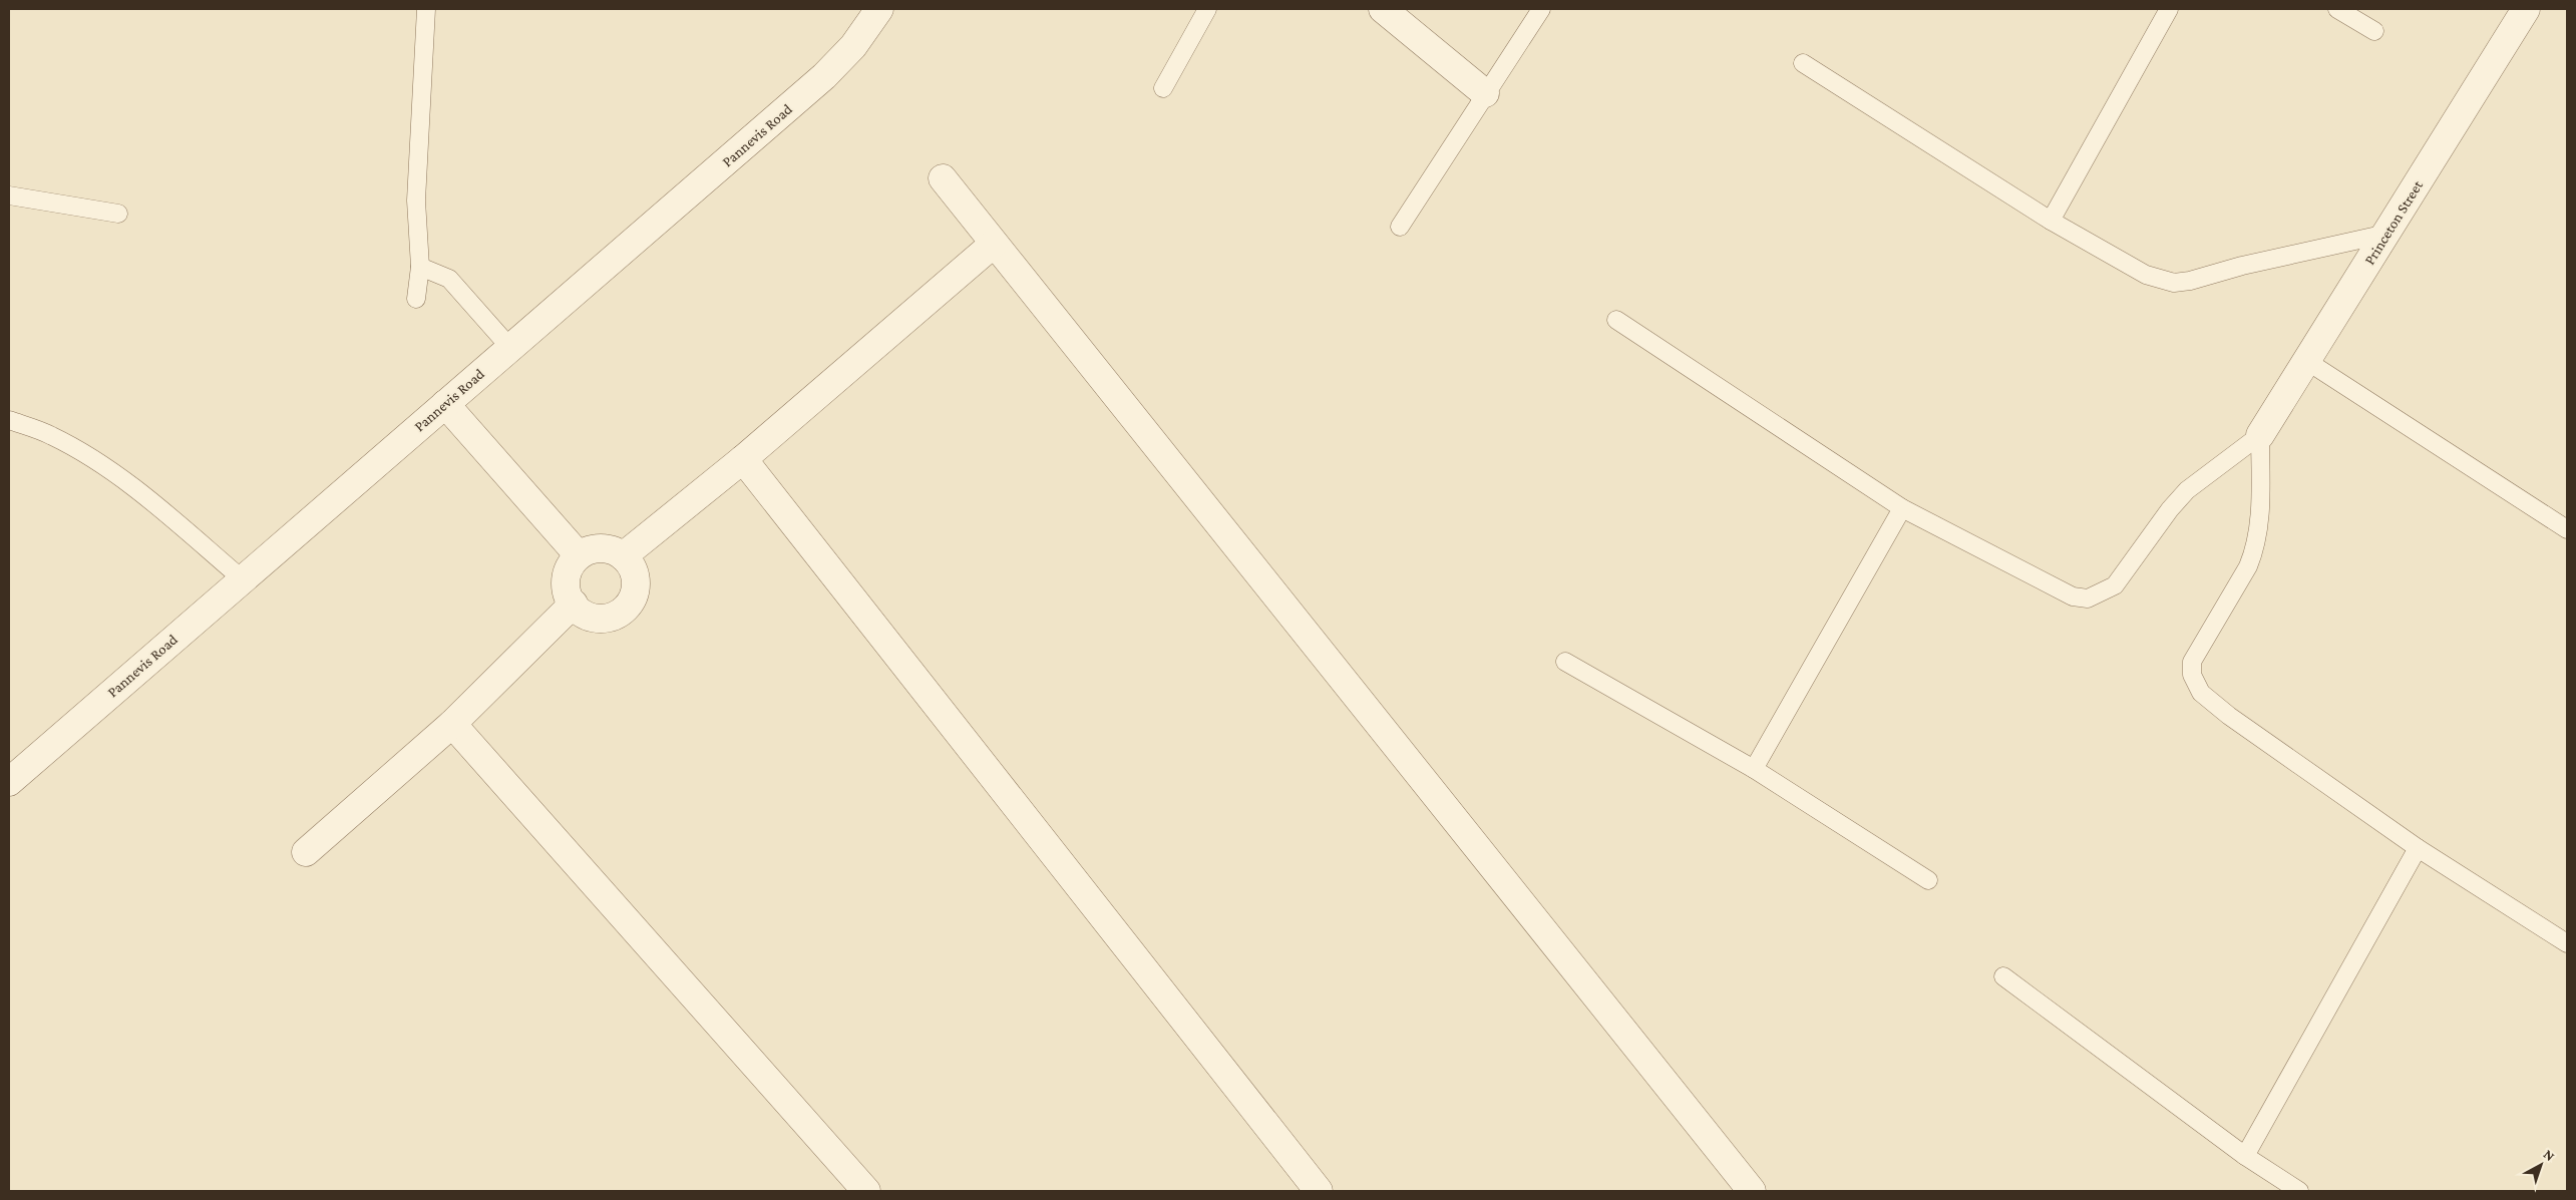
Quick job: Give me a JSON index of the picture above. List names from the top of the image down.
{
  "streets": {
    "street": ["Pannevis Road", "Princeton Street"]
  },
  "north": "top right"
}
